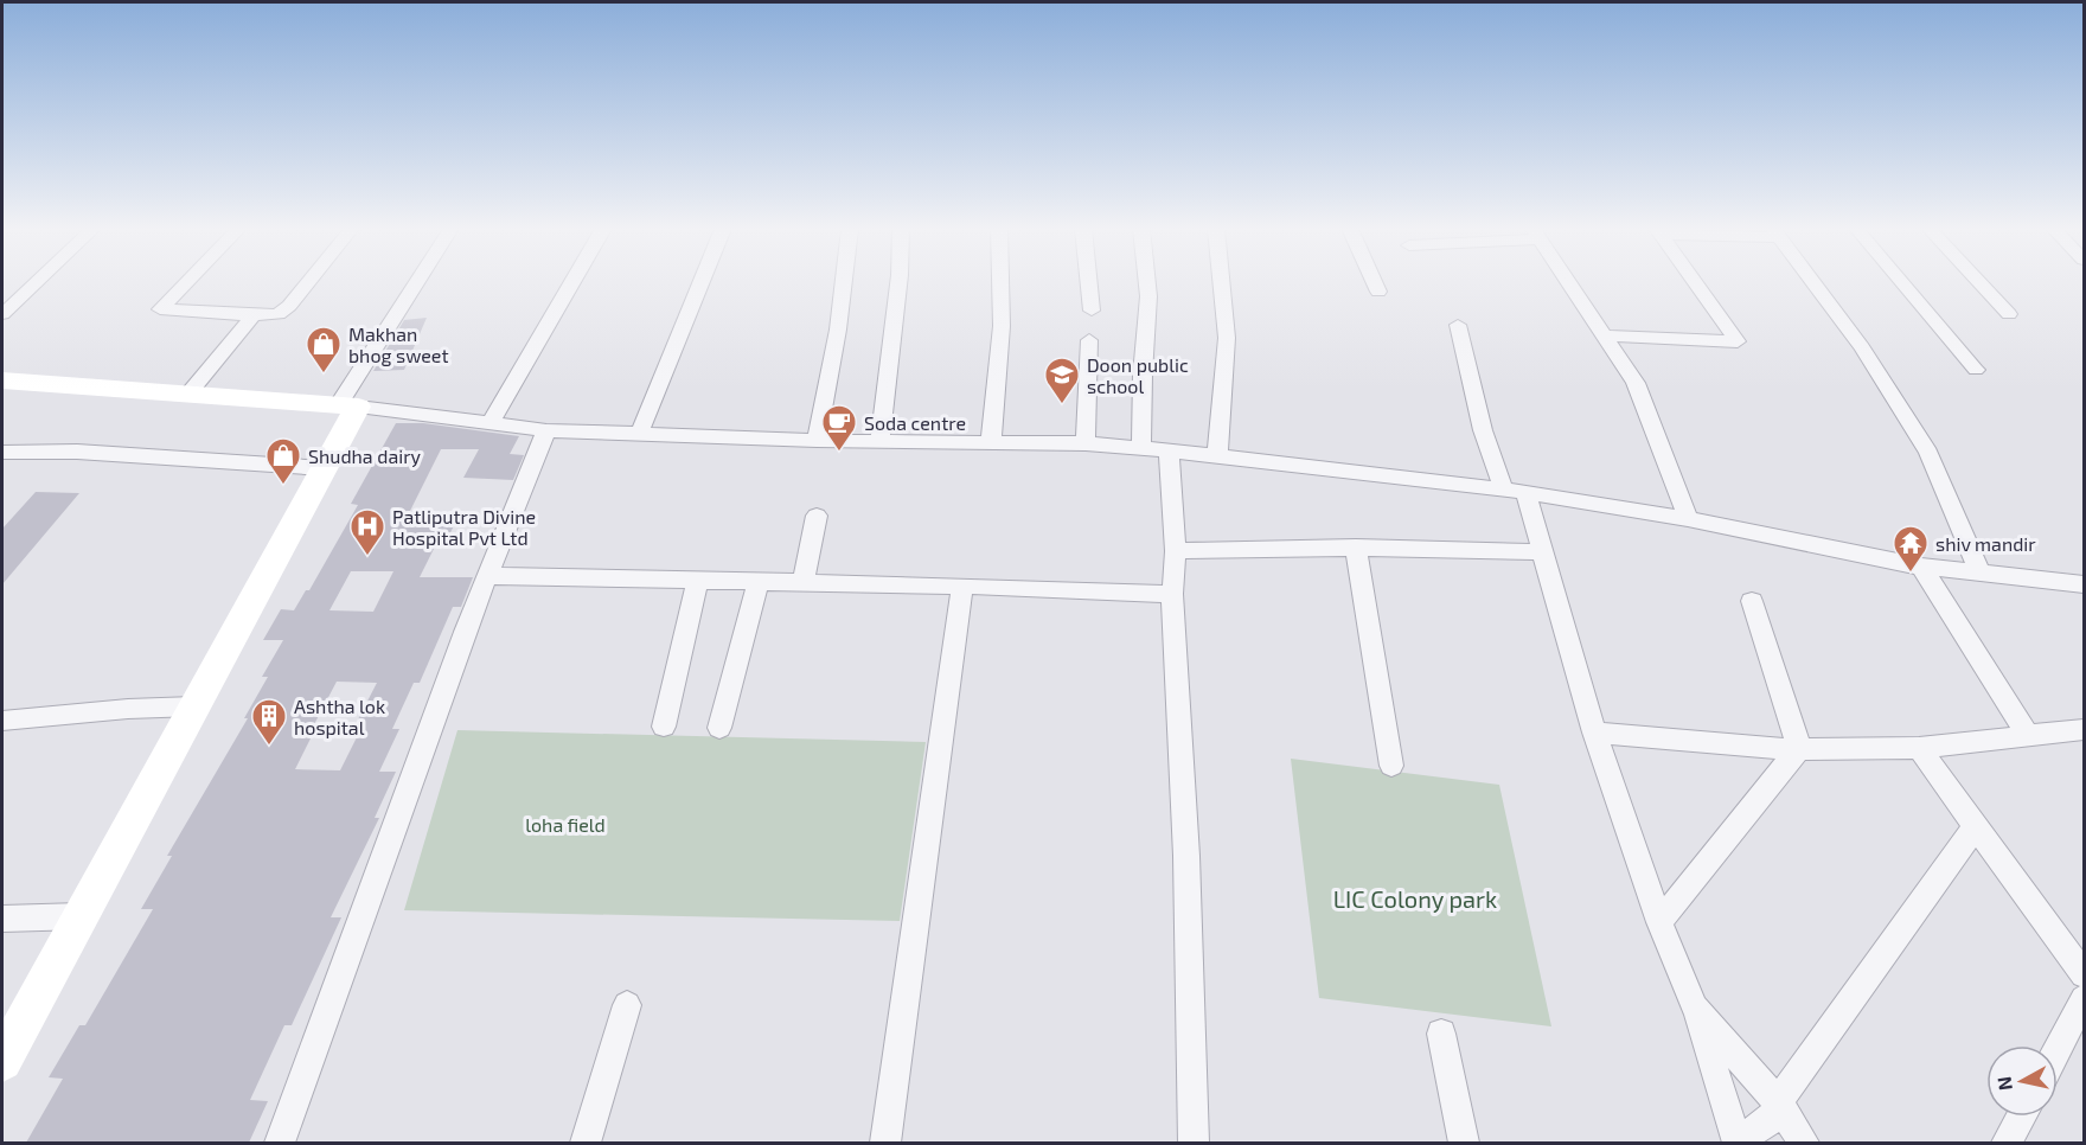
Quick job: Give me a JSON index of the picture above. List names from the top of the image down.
{
  "parks": ["loha field", "LIC Colony park"],
  "places": {
    "shop": ["Makhan bhog sweet", "Shudha dairy"],
    "school or university": ["Doon public school"],
    "cafe": ["Soda centre"],
    "hospital": ["Patliputra Divine Hospital Pvt Ltd"],
    "temple": ["shiv mandir"],
    "building": ["Ashtha lok hospital"]
  },
  "north": "left"
}
